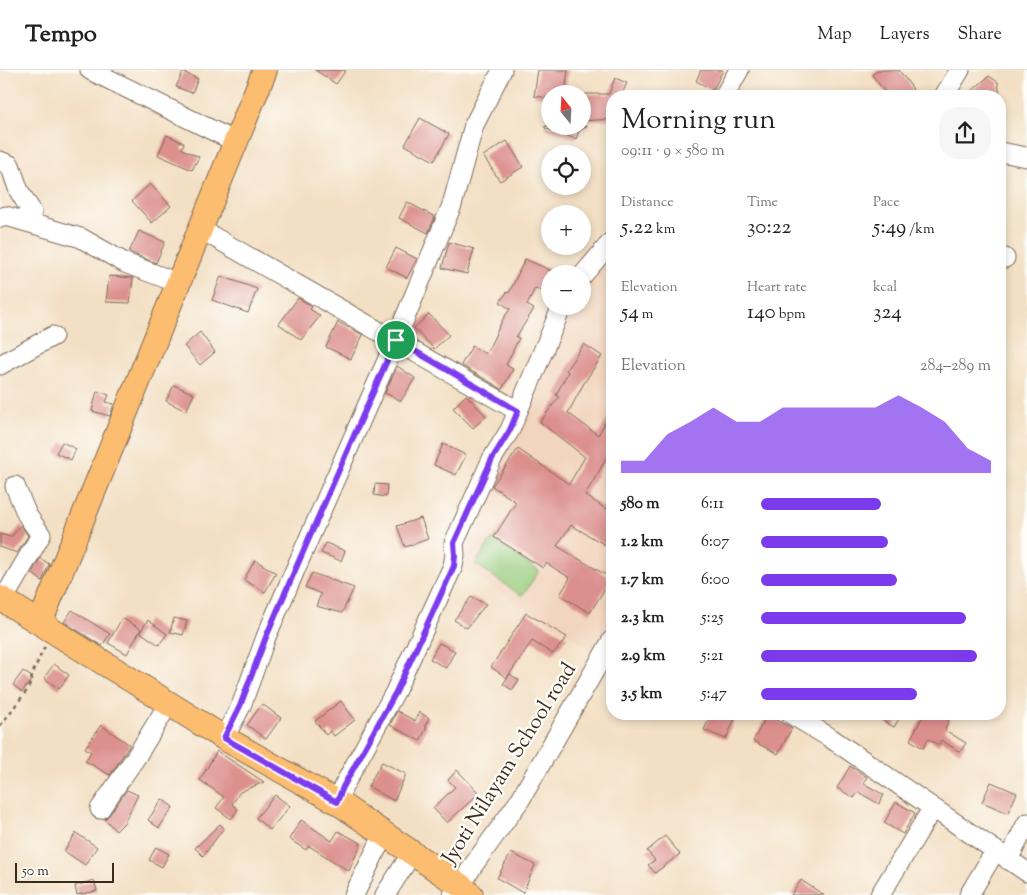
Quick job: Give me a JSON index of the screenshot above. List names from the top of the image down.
{
  "streets": {
    "street": ["Jyoti Nilayam School road"]
  },
  "scale_bar": "50 m",
  "north": "top",
  "page": {
    "header": "Tempo",
    "nav": ["Map", "Layers", "Share"],
    "map_buttons": ["+", "−"],
    "heading": ["Morning run", "09:11 · 9 × 580 m"],
    "stats": [
      ["Distance", "5.22 km"],
      ["Time", "30:22"],
      ["Pace", "5:49 /km"],
      ["Elevation", "54 m"],
      ["Heart rate", "140 bpm"],
      ["kcal", "324"]
    ],
    "chart": ["Elevation", "284–289 m"],
    "list": [
      {
        "name": "580 m",
        "note": "6:11"
      },
      {
        "name": "1.2 km",
        "note": "6:07"
      },
      {
        "name": "1.7 km",
        "note": "6:00"
      },
      {
        "name": "2.3 km",
        "note": "5:25"
      },
      {
        "name": "2.9 km",
        "note": "5:21"
      },
      {
        "name": "3.5 km",
        "note": "5:47"
      }
    ],
    "scale": "50 m"
  }
}
